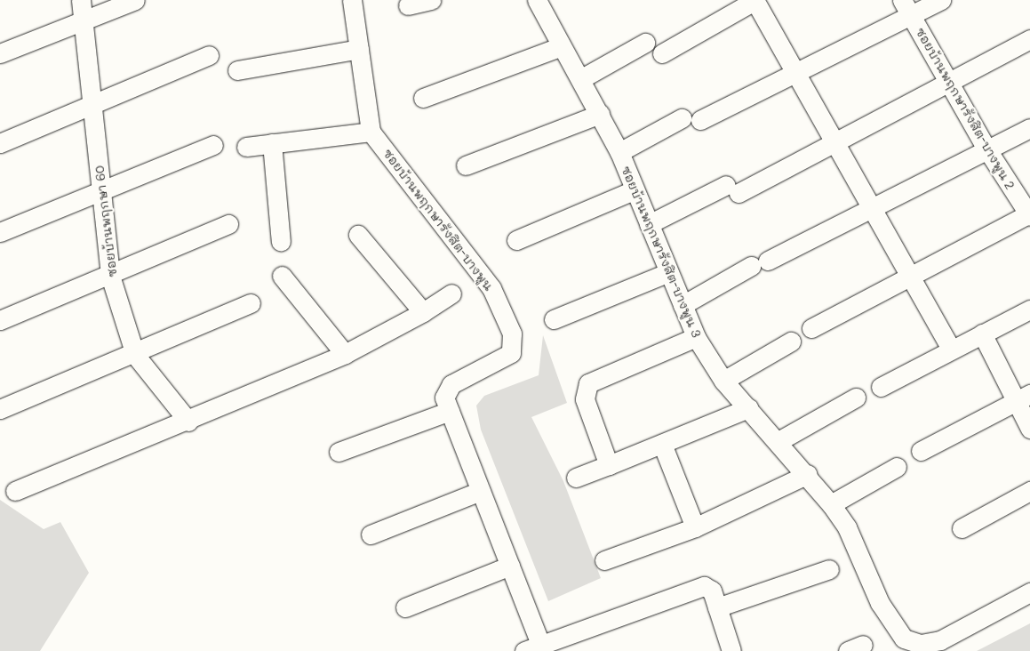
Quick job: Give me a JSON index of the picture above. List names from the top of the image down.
{
  "streets": {
    "street": [
      "ซอยบ้านพฤกษารังสิต-บางพูน 2",
      "ซอยบ้านพฤกษารังสิต-บางพูน",
      "ซอยบ้านพฤกษา 60",
      "ซอยบ้านพฤกษารังสิต-บางพูน 3"
    ]
  }
}
